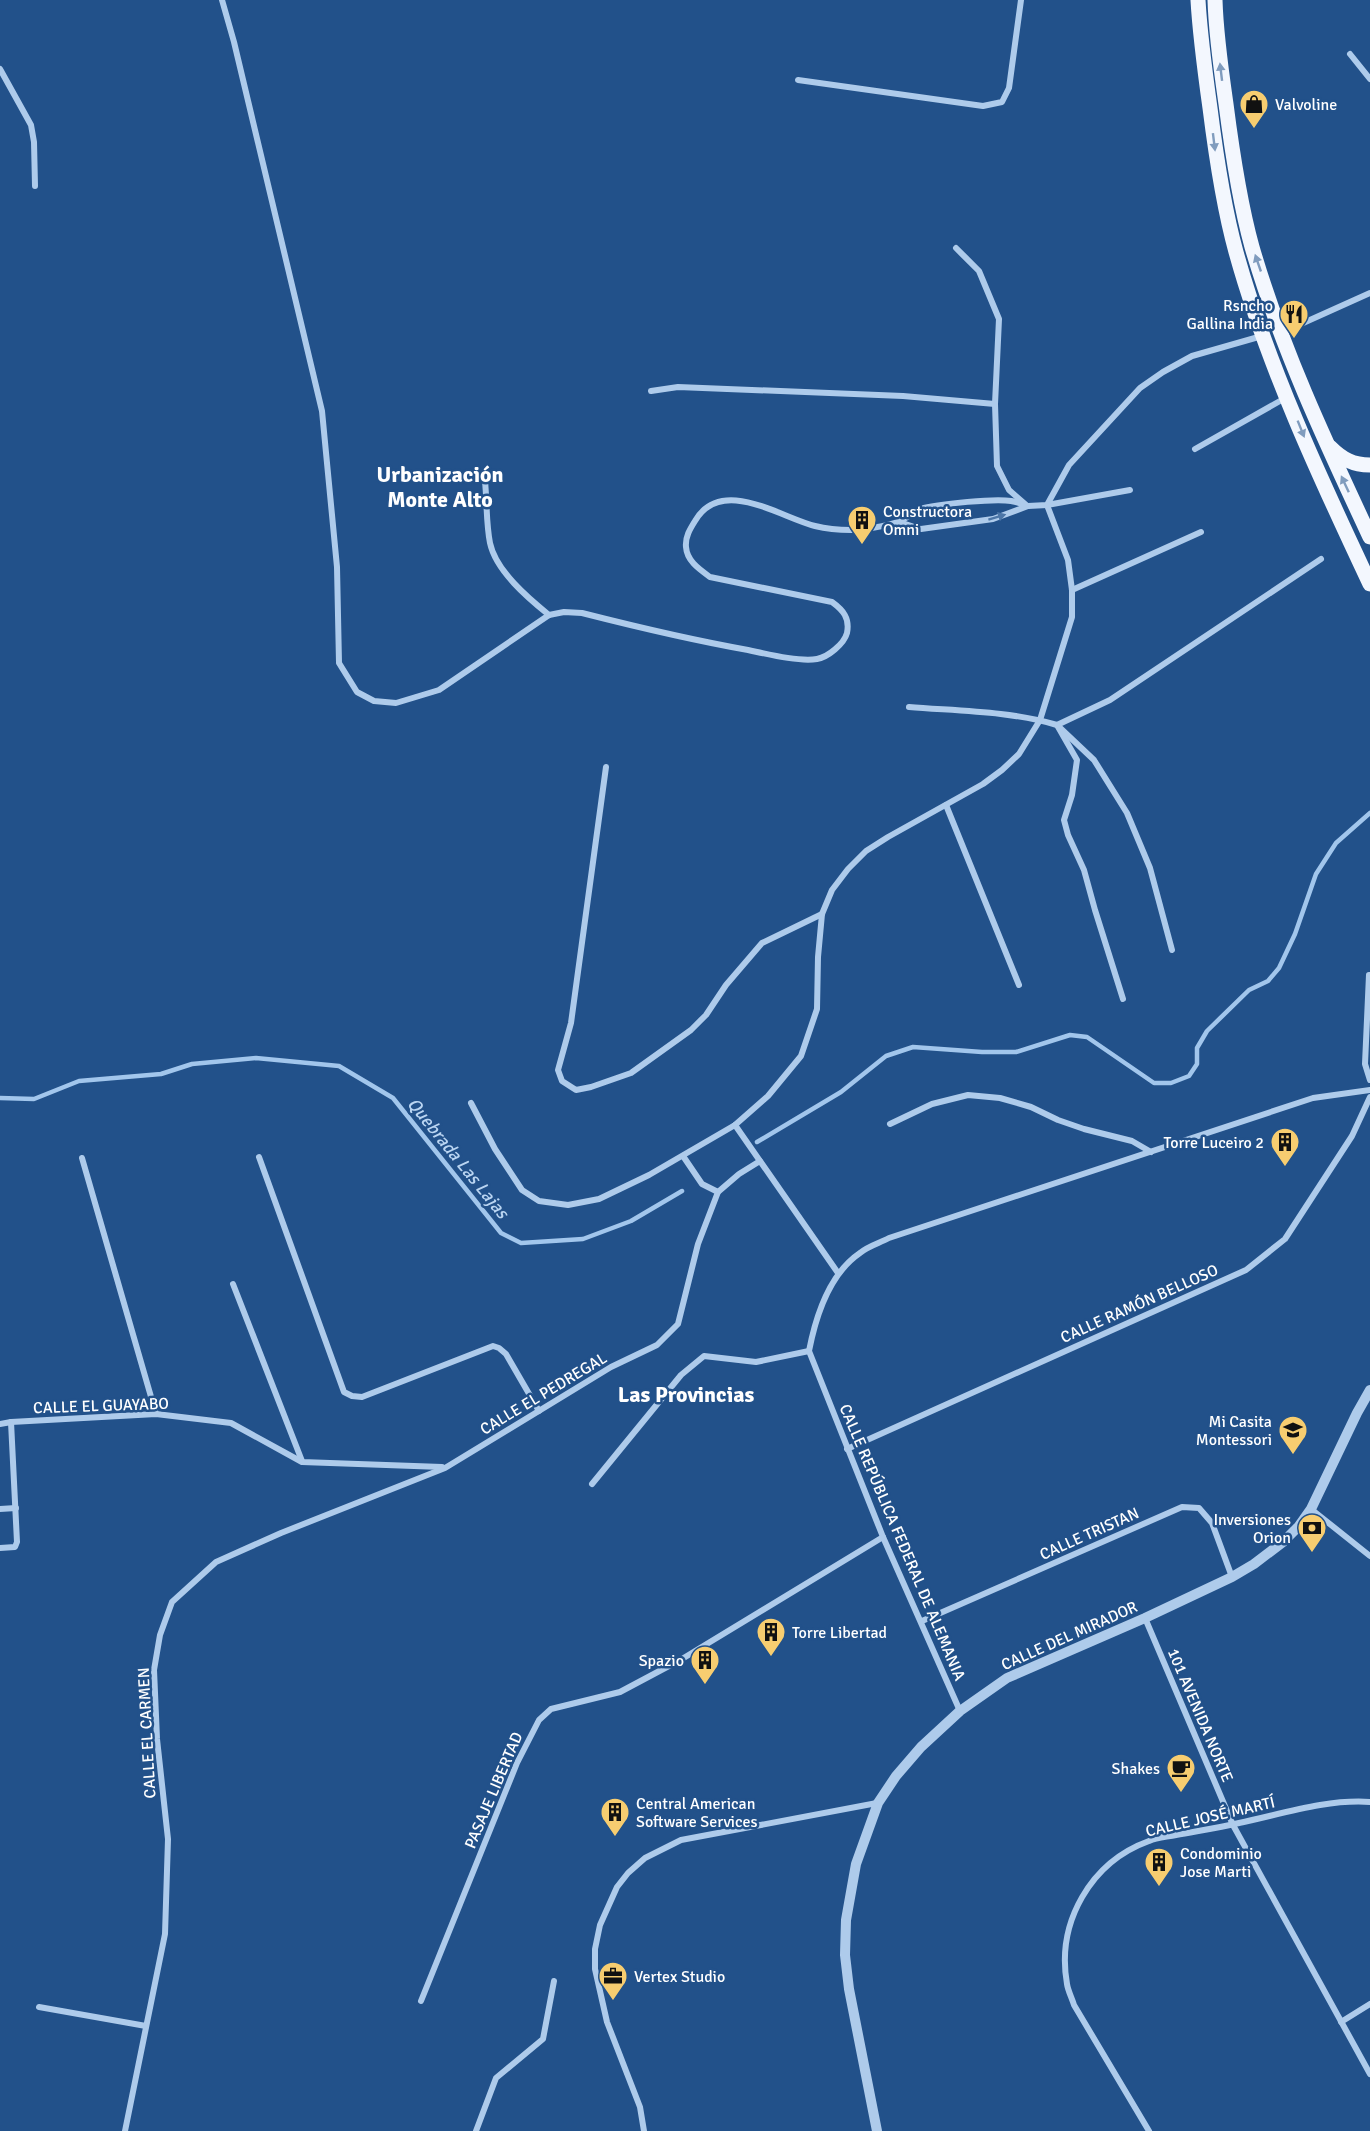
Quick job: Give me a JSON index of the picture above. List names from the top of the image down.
{
  "streets": {
    "street": [
      "CALLE RAMÓN BELLOSO",
      "CALLE EL PEDREGAL",
      "CALLE EL GUAYABO",
      "CALLE TRISTAN",
      "CALLE REPÚBLICA FEDERAL DE ALEMANIA",
      "CALLE DEL MIRADOR",
      "101 AVENIDA NORTE",
      "CALLE EL CARMEN",
      "PASAJE LIBERTAD",
      "CALLE JOSÉ MARTÍ"
    ]
  },
  "crossings": [
    ["CALLE RAMÓN BELLOSO", "CALLE REPÚBLICA FEDERAL DE ALEMANIA"],
    ["CALLE EL PEDREGAL", "CALLE EL GUAYABO"],
    ["CALLE EL PEDREGAL", "CALLE EL CARMEN"],
    ["CALLE EL GUAYABO", "CALLE EL CARMEN"],
    ["CALLE TRISTAN", "CALLE REPÚBLICA FEDERAL DE ALEMANIA"],
    ["CALLE TRISTAN", "CALLE DEL MIRADOR"],
    ["CALLE REPÚBLICA FEDERAL DE ALEMANIA", "CALLE DEL MIRADOR"],
    ["CALLE REPÚBLICA FEDERAL DE ALEMANIA", "PASAJE LIBERTAD"],
    ["CALLE DEL MIRADOR", "101 AVENIDA NORTE"],
    ["101 AVENIDA NORTE", "CALLE JOSÉ MARTÍ"]
  ],
  "districts": ["Urbanización Monte Alto", "Las Provincias"],
  "water": ["Quebrada Las Lajas"],
  "places": {
    "shop": ["Valvoline"],
    "restaurant": ["Rsncho Gallina India"],
    "building": [
      "Constructora Omni",
      "Torre Luceiro 2",
      "Torre Libertad",
      "Spazio",
      "Central American Software Services",
      "Condominio Jose Marti"
    ],
    "school or university": ["Mi Casita Montessori"],
    "bank": ["Inversiones Orion"],
    "cafe": ["Shakes"],
    "office": ["Vertex Studio"]
  }
}
